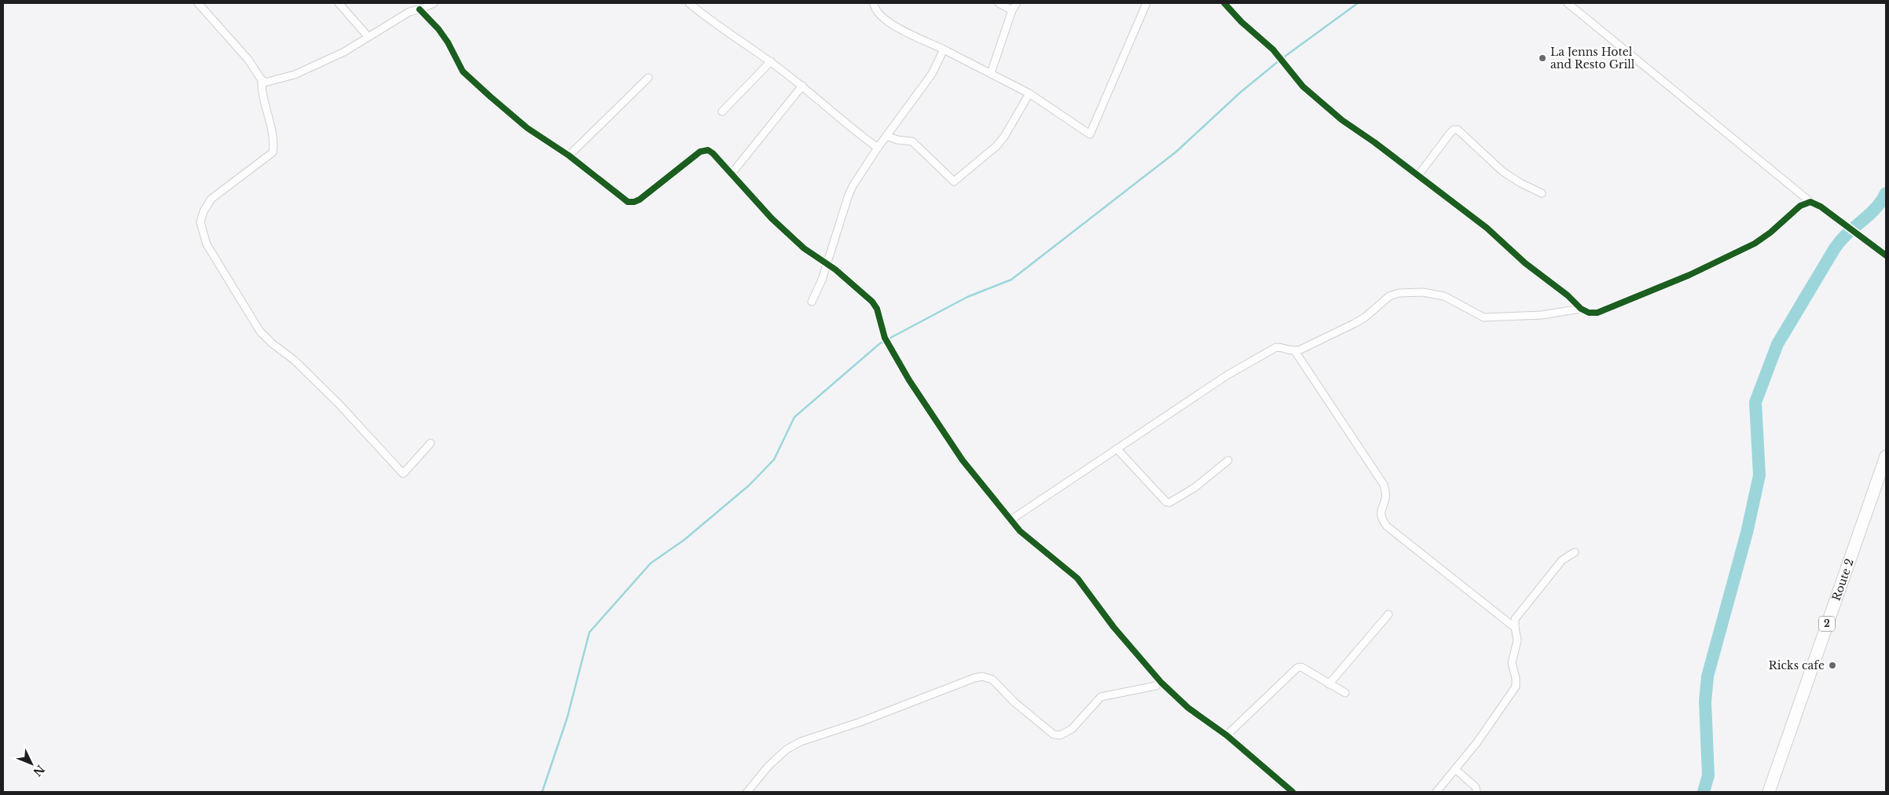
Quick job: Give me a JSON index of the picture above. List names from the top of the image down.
{
  "streets": {
    "highway": ["Route 2", "2"]
  },
  "places": ["La Jenns Hotel and Resto Grill", "Ricks cafe"],
  "north": "bottom right"
}
